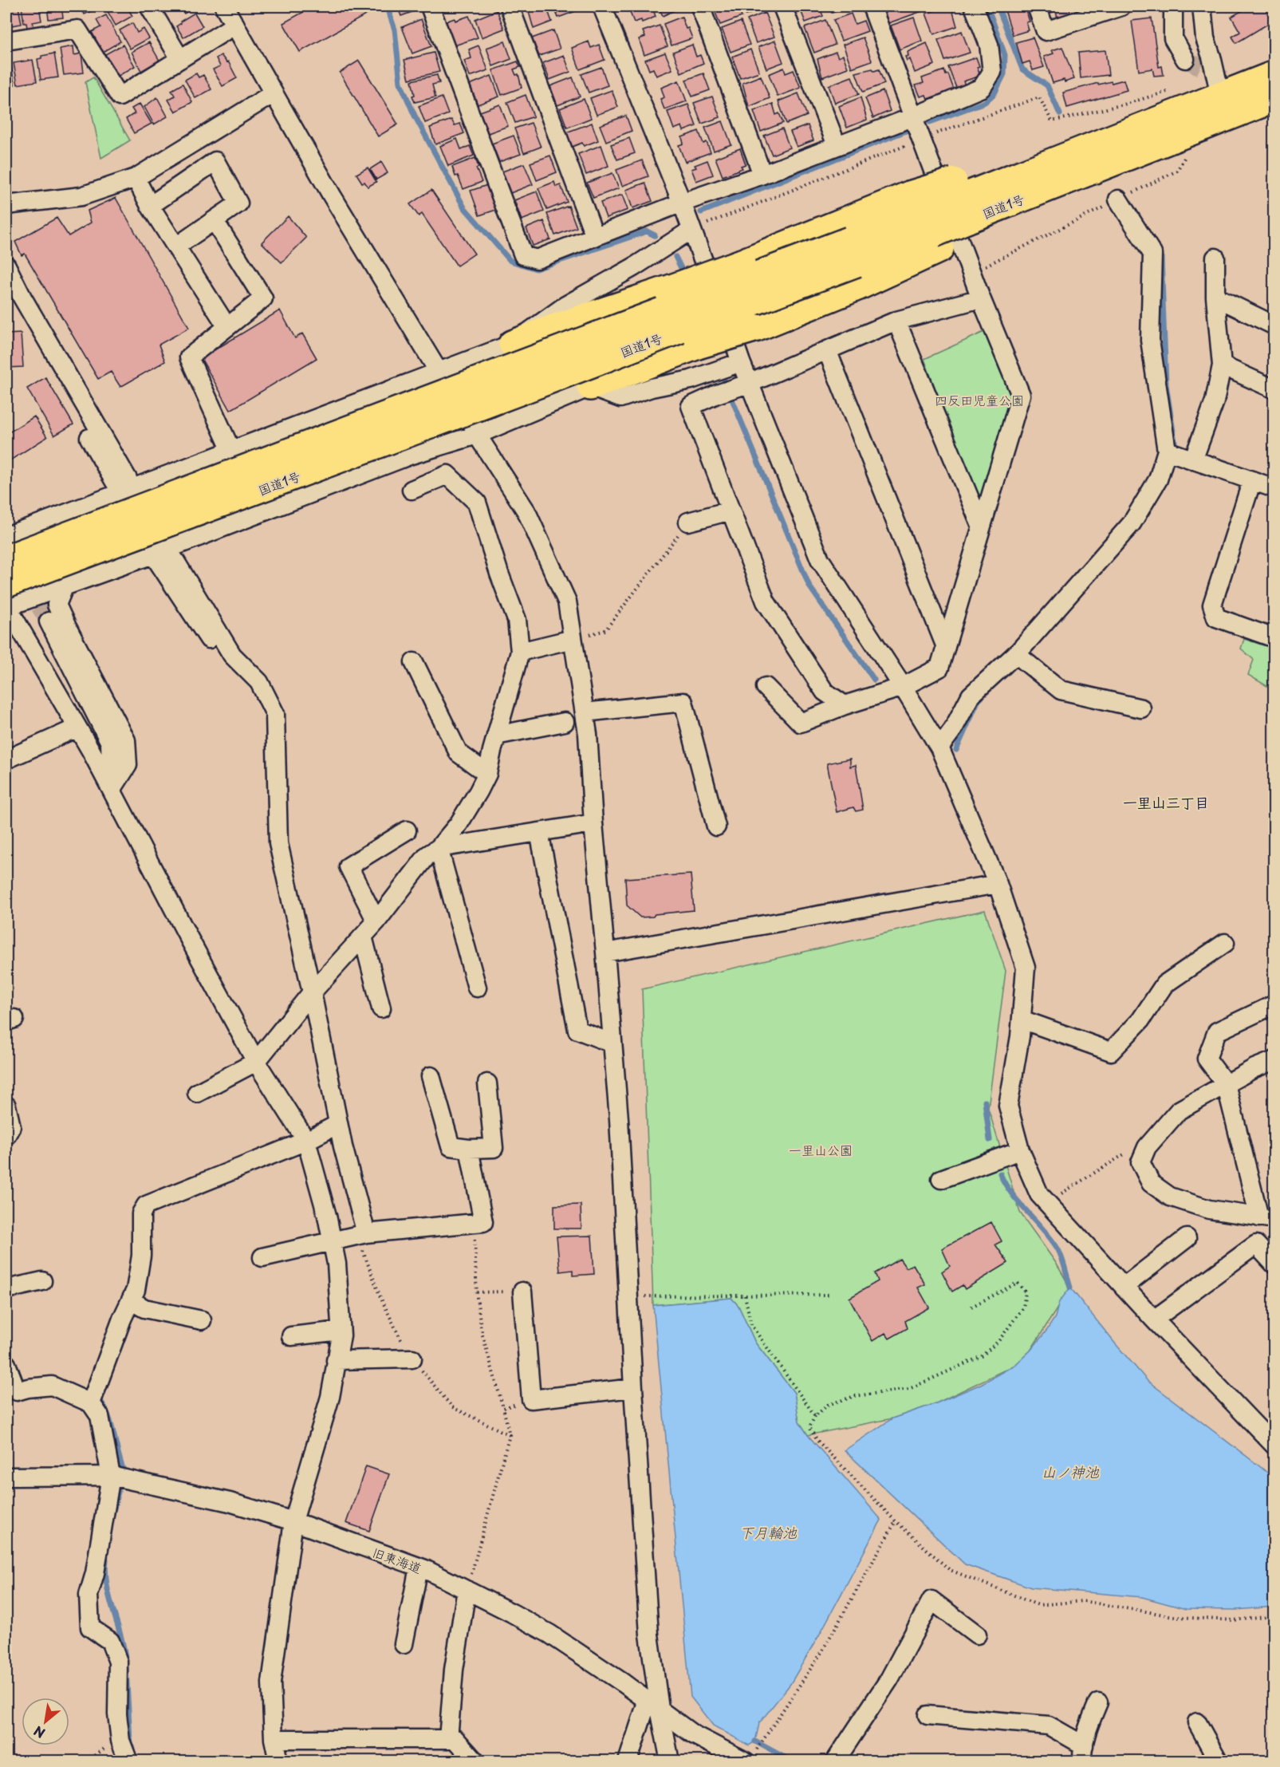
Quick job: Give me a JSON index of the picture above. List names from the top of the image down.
{
  "streets": {
    "highway": ["国道1号"],
    "street": ["旧東海道"]
  },
  "districts": ["一里山三丁目"],
  "water": ["山ノ神池", "下月輪池"],
  "parks": ["四反田児童公園", "一里山公園"],
  "north": "bottom left"
}
